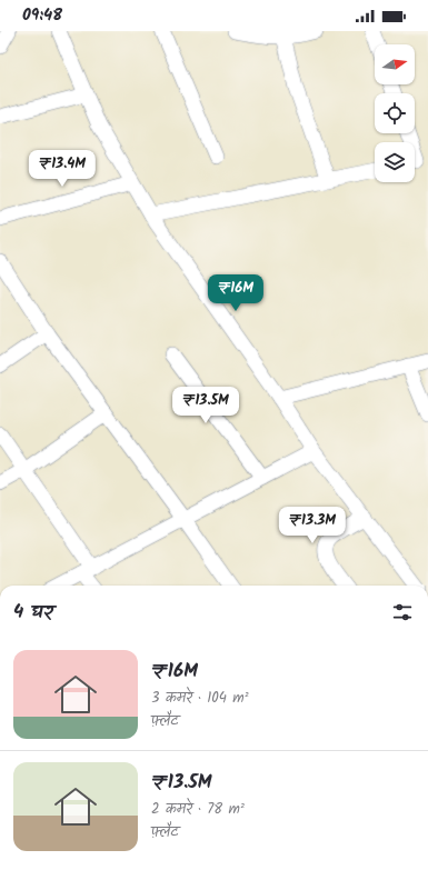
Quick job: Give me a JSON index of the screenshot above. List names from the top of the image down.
{
  "north": "right",
  "page": {
    "status": "09:48",
    "price": [
      "₹13.4M",
      "₹16M",
      "₹13.5M",
      "₹13.3M"
    ],
    "heading": "4 घर",
    "list": [
      {
        "name": "₹16M",
        "note": "3 कमरे · 104 m² · फ़्लैट"
      },
      {
        "name": "₹13.5M",
        "note": "2 कमरे · 78 m² · फ़्लैट"
      }
    ]
  }
}
